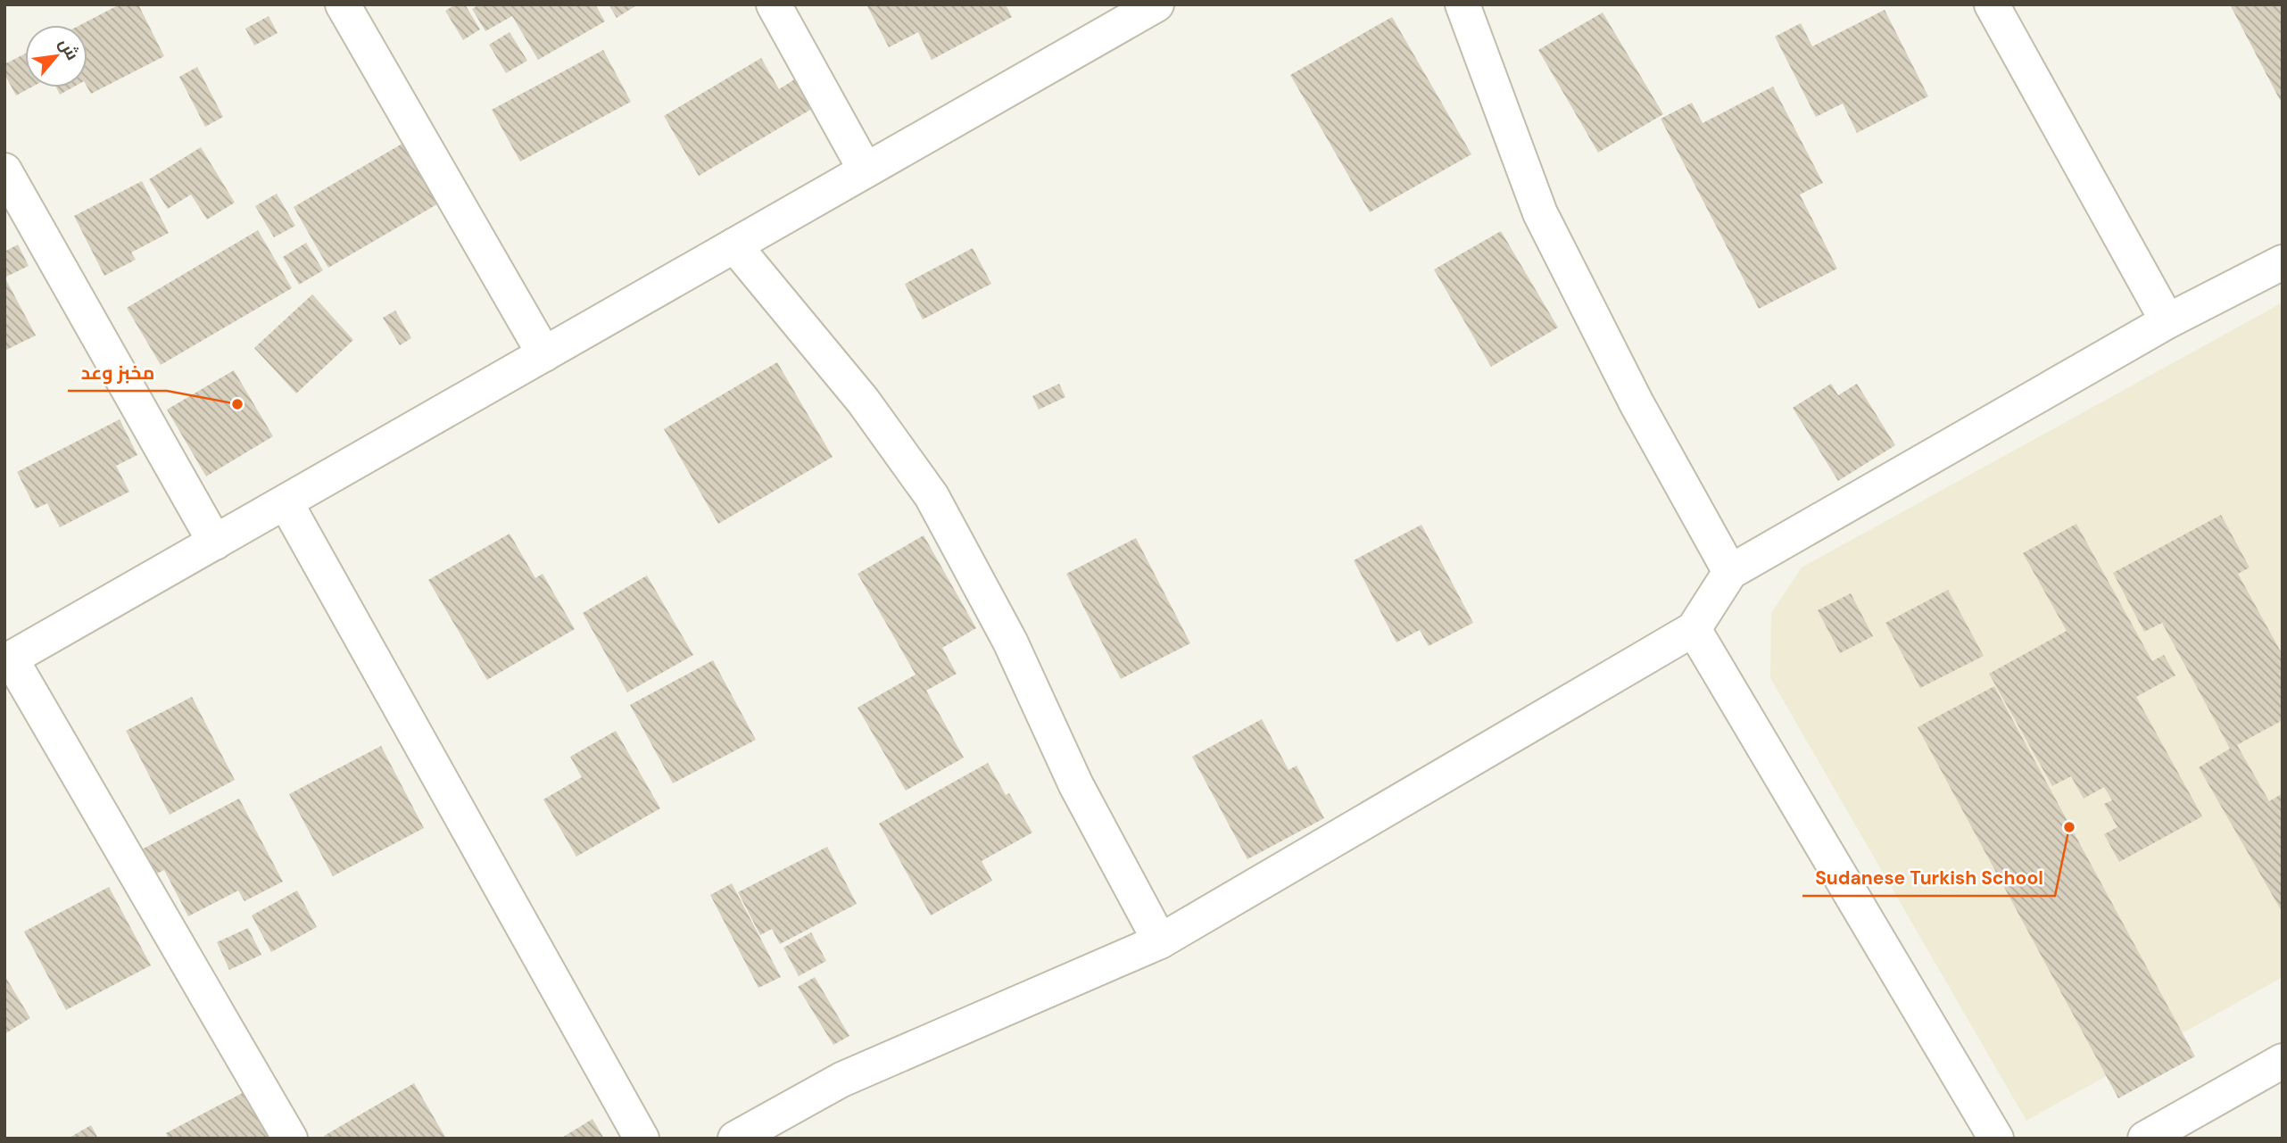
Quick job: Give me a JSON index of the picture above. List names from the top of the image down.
{
  "places": ["مخبز وعد", "Sudanese Turkish School"],
  "north": "top right"
}
